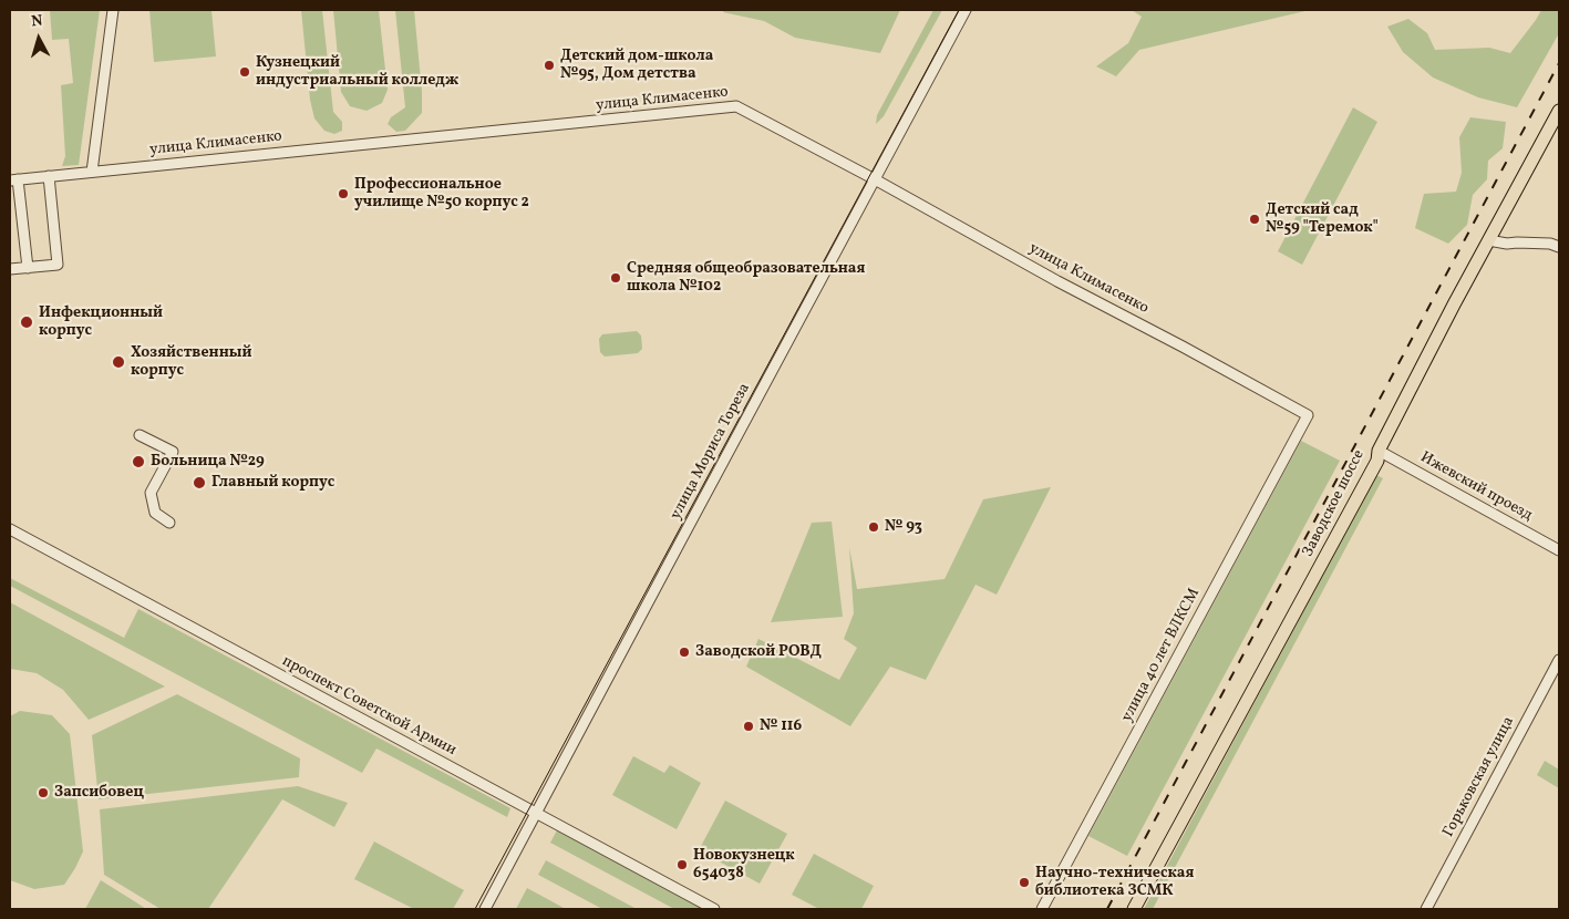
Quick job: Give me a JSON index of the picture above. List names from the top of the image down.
{
  "streets": {
    "main road": ["Заводское шоссе"],
    "street": [
      "улица Климасенко",
      "улица Мориса Тореза",
      "Ижевский проезд",
      "улица 40 лет ВЛКСМ",
      "проспект Советской Армии",
      "Горьковская улица"
    ]
  },
  "crossings": [
    ["улица Климасенко", "улица Мориса Тореза"],
    ["улица Климасенко", "улица 40 лет ВЛКСМ"],
    ["улица Мориса Тореза", "проспект Советской Армии"],
    ["Ижевский проезд", "Заводское шоссе"]
  ],
  "places": [
    "Детский дом-школа №95, Дом детства",
    "Кузнецкий индустриальный колледж",
    "Профессиональное училище №50 корпус 2",
    "Детский сад №59 \"Теремок\"",
    "Средняя общеобразовательная школа №102",
    "Инфекционный корпус",
    "Хозяйственный корпус",
    "Больница №29",
    "Главный корпус",
    "№ 93",
    "Заводской РОВД",
    "№ 116",
    "Запсибовец",
    "Новокузнецк 654038",
    "Научно-техническая библиотека ЗСМК"
  ],
  "north": "top"
}
